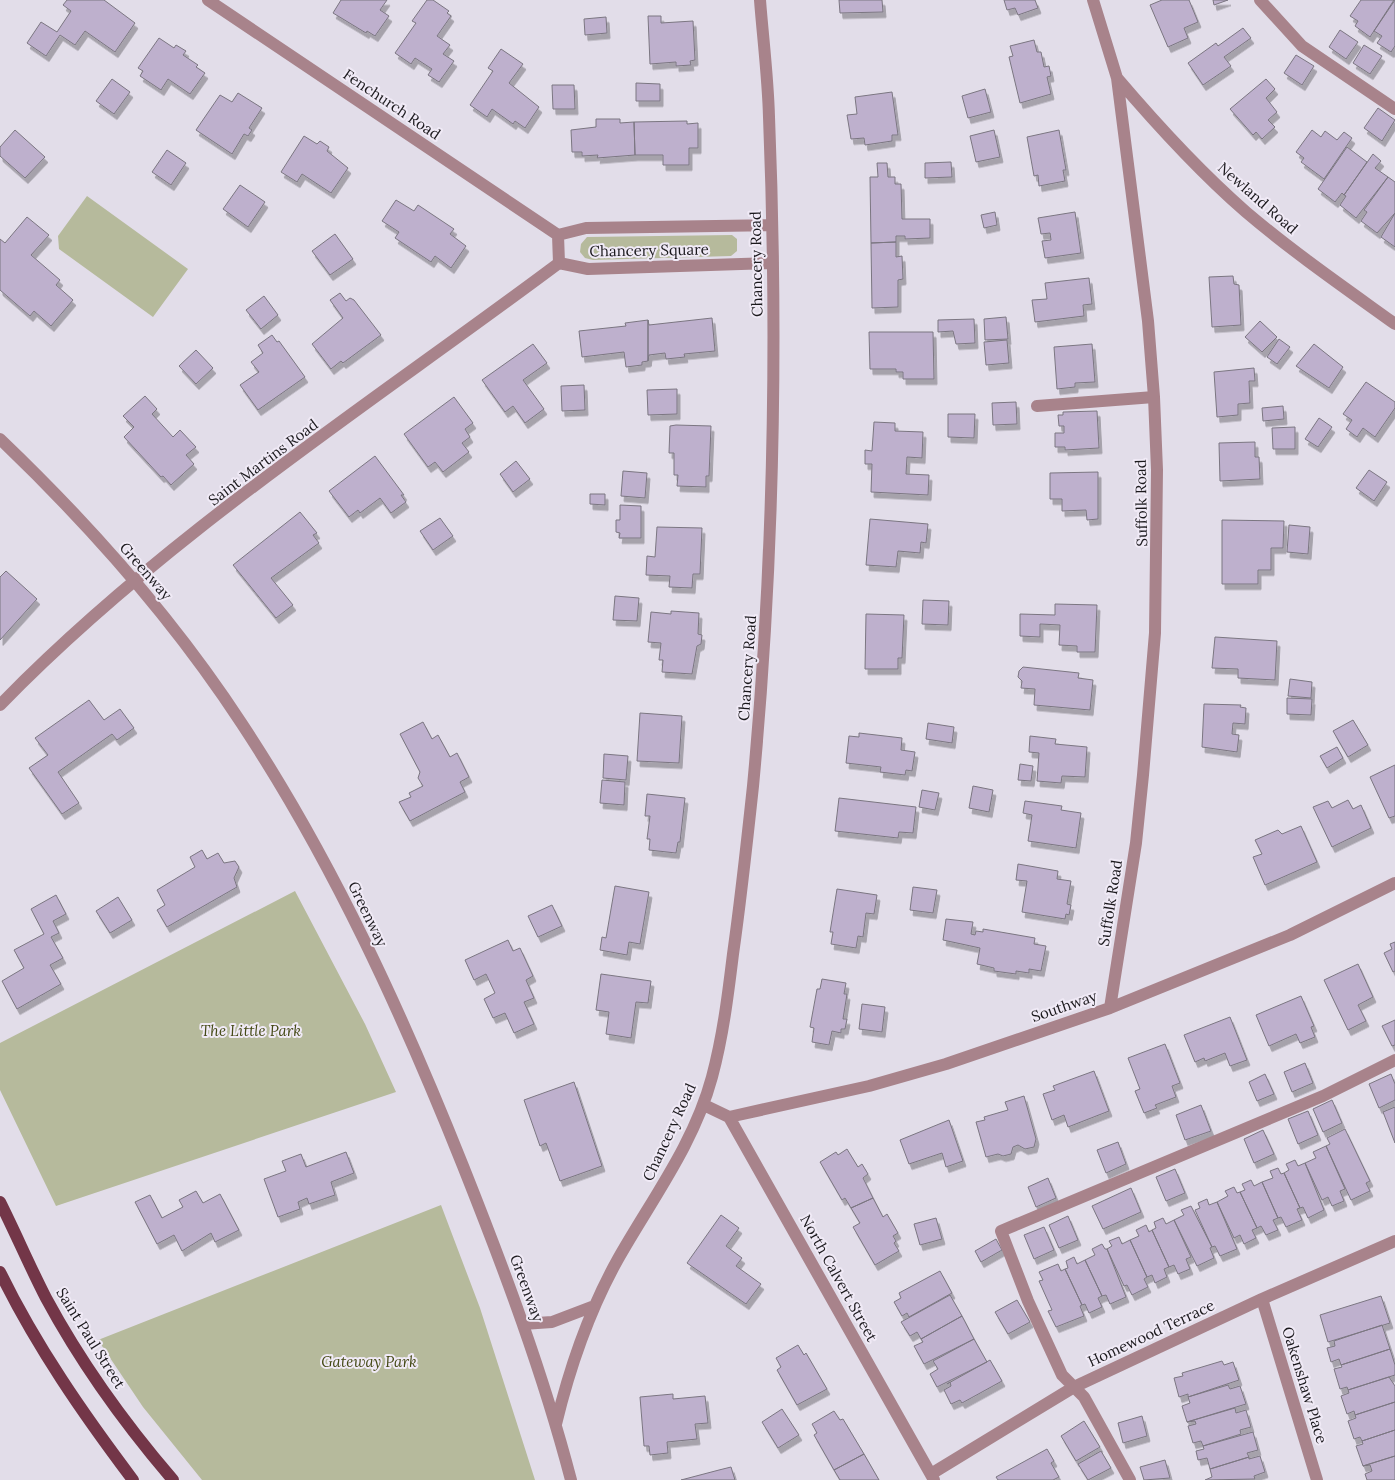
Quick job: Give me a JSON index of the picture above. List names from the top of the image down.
{
  "streets": {
    "main road": ["Saint Paul Street"],
    "street": [
      "Fenchurch Road",
      "Newland Road",
      "Chancery Square",
      "Chancery Road",
      "Saint Martins Road",
      "Suffolk Road",
      "Greenway",
      "Southway",
      "North Calvert Street",
      "Homewood Terrace",
      "Oakenshaw Place"
    ]
  },
  "crossings": [
    ["Fenchurch Road", "Chancery Square"],
    ["Newland Road", "Suffolk Road"],
    ["Chancery Square", "Chancery Road"],
    ["Chancery Square", "Saint Martins Road"],
    ["Chancery Road", "Greenway"],
    ["Saint Martins Road", "Greenway"],
    ["Suffolk Road", "Southway"],
    ["Southway", "North Calvert Street"],
    ["North Calvert Street", "Homewood Terrace"],
    ["Homewood Terrace", "Oakenshaw Place"]
  ],
  "parks": ["The Little Park", "Gateway Park"]
}
